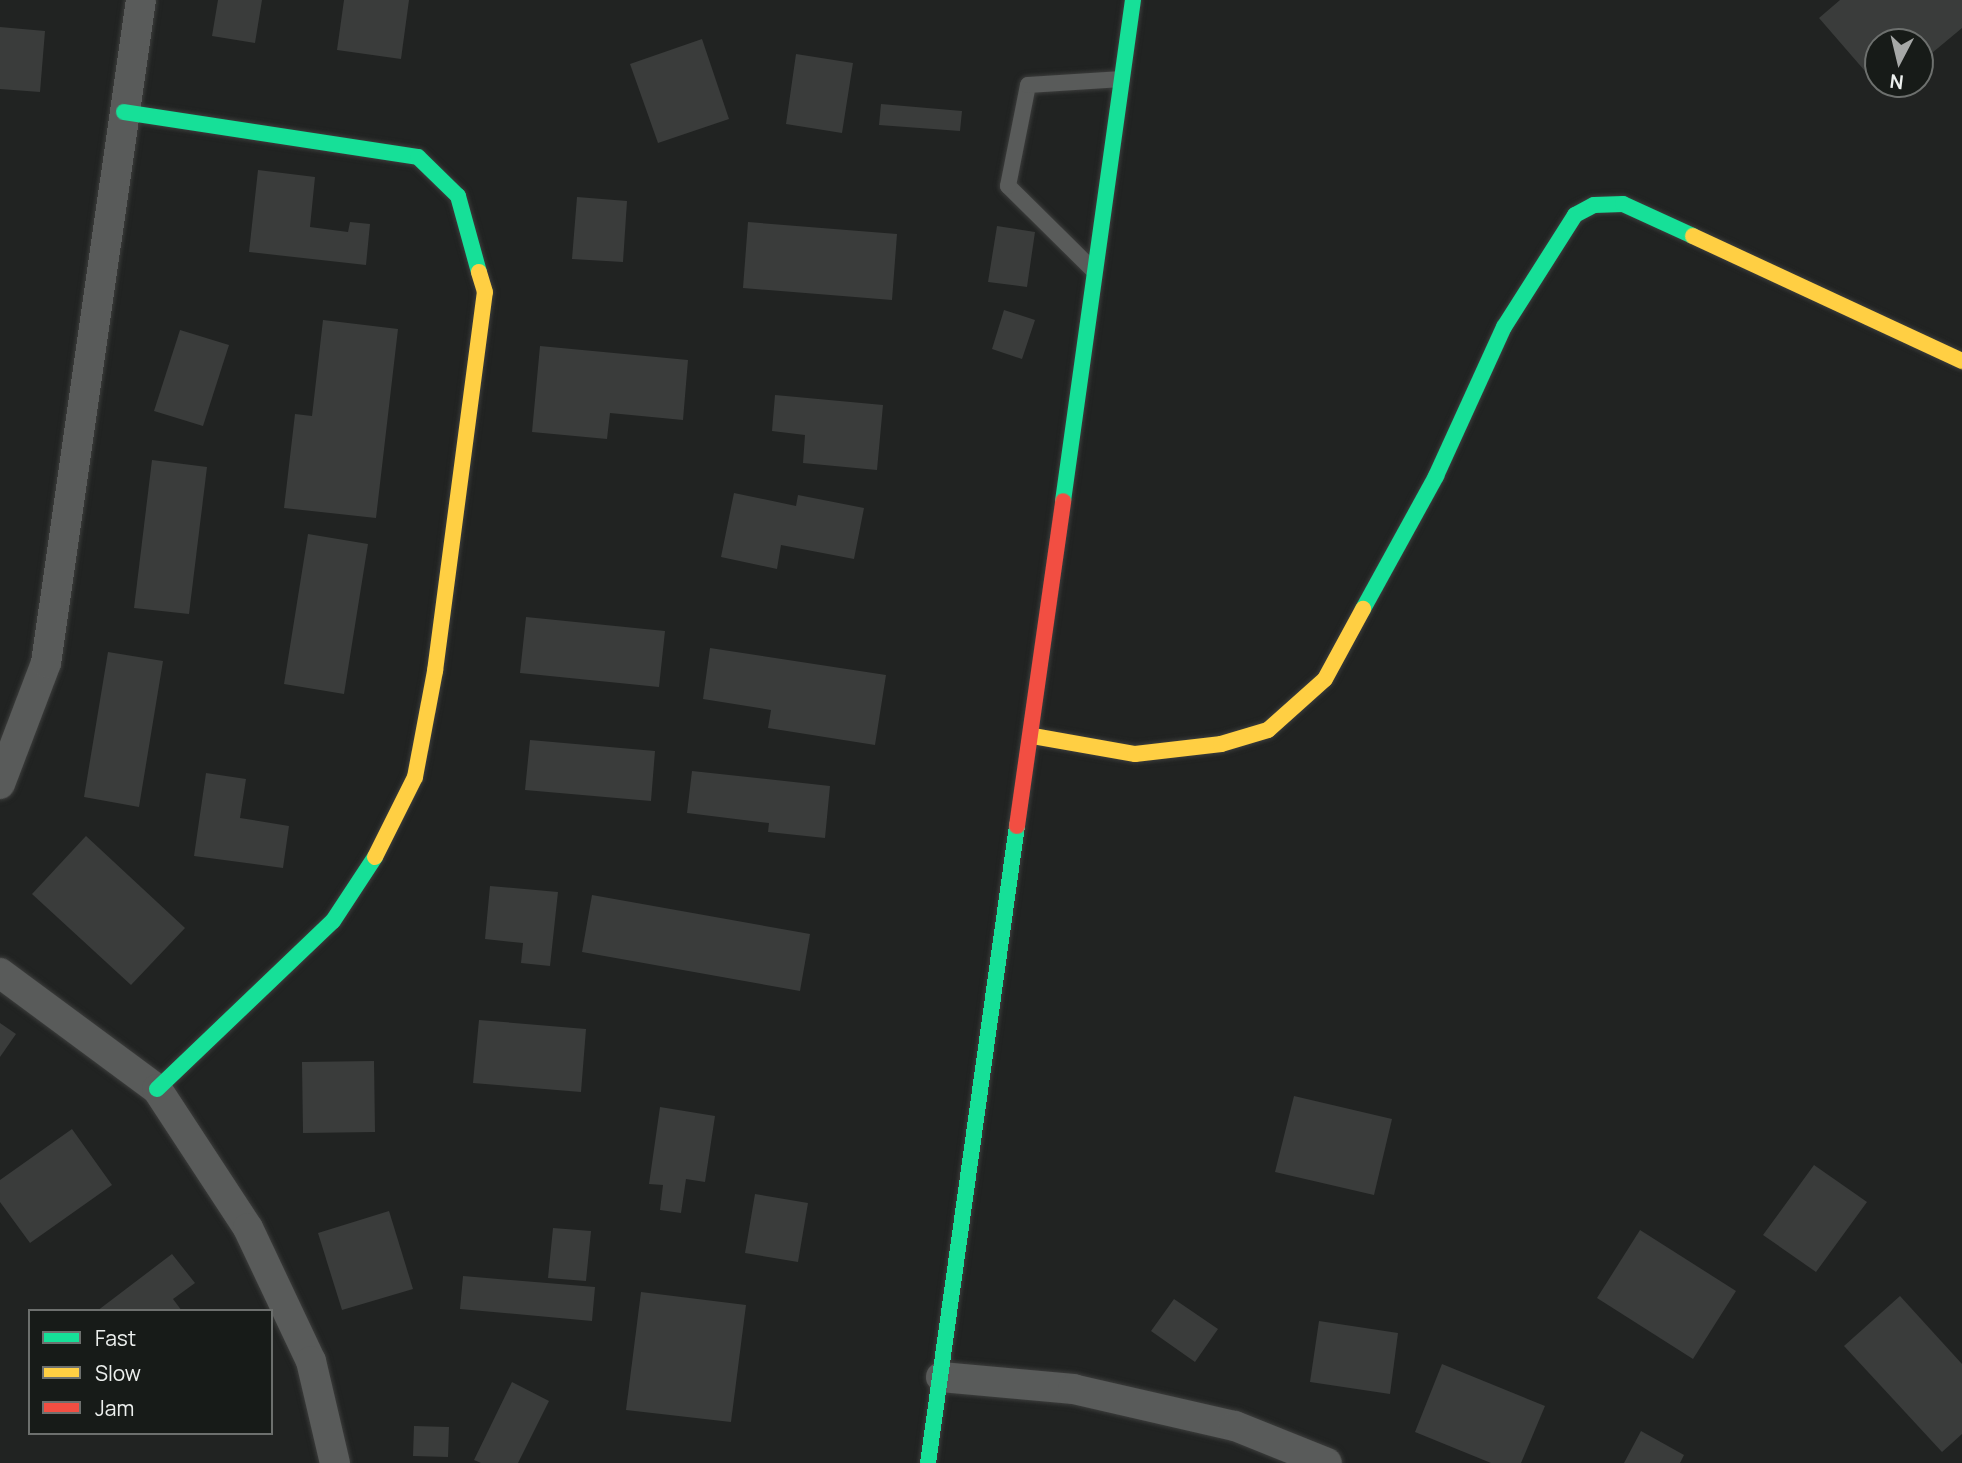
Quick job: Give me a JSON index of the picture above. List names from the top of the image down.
{
  "legend": ["Fast", "Slow", "Jam"],
  "north": "bottom"
}
